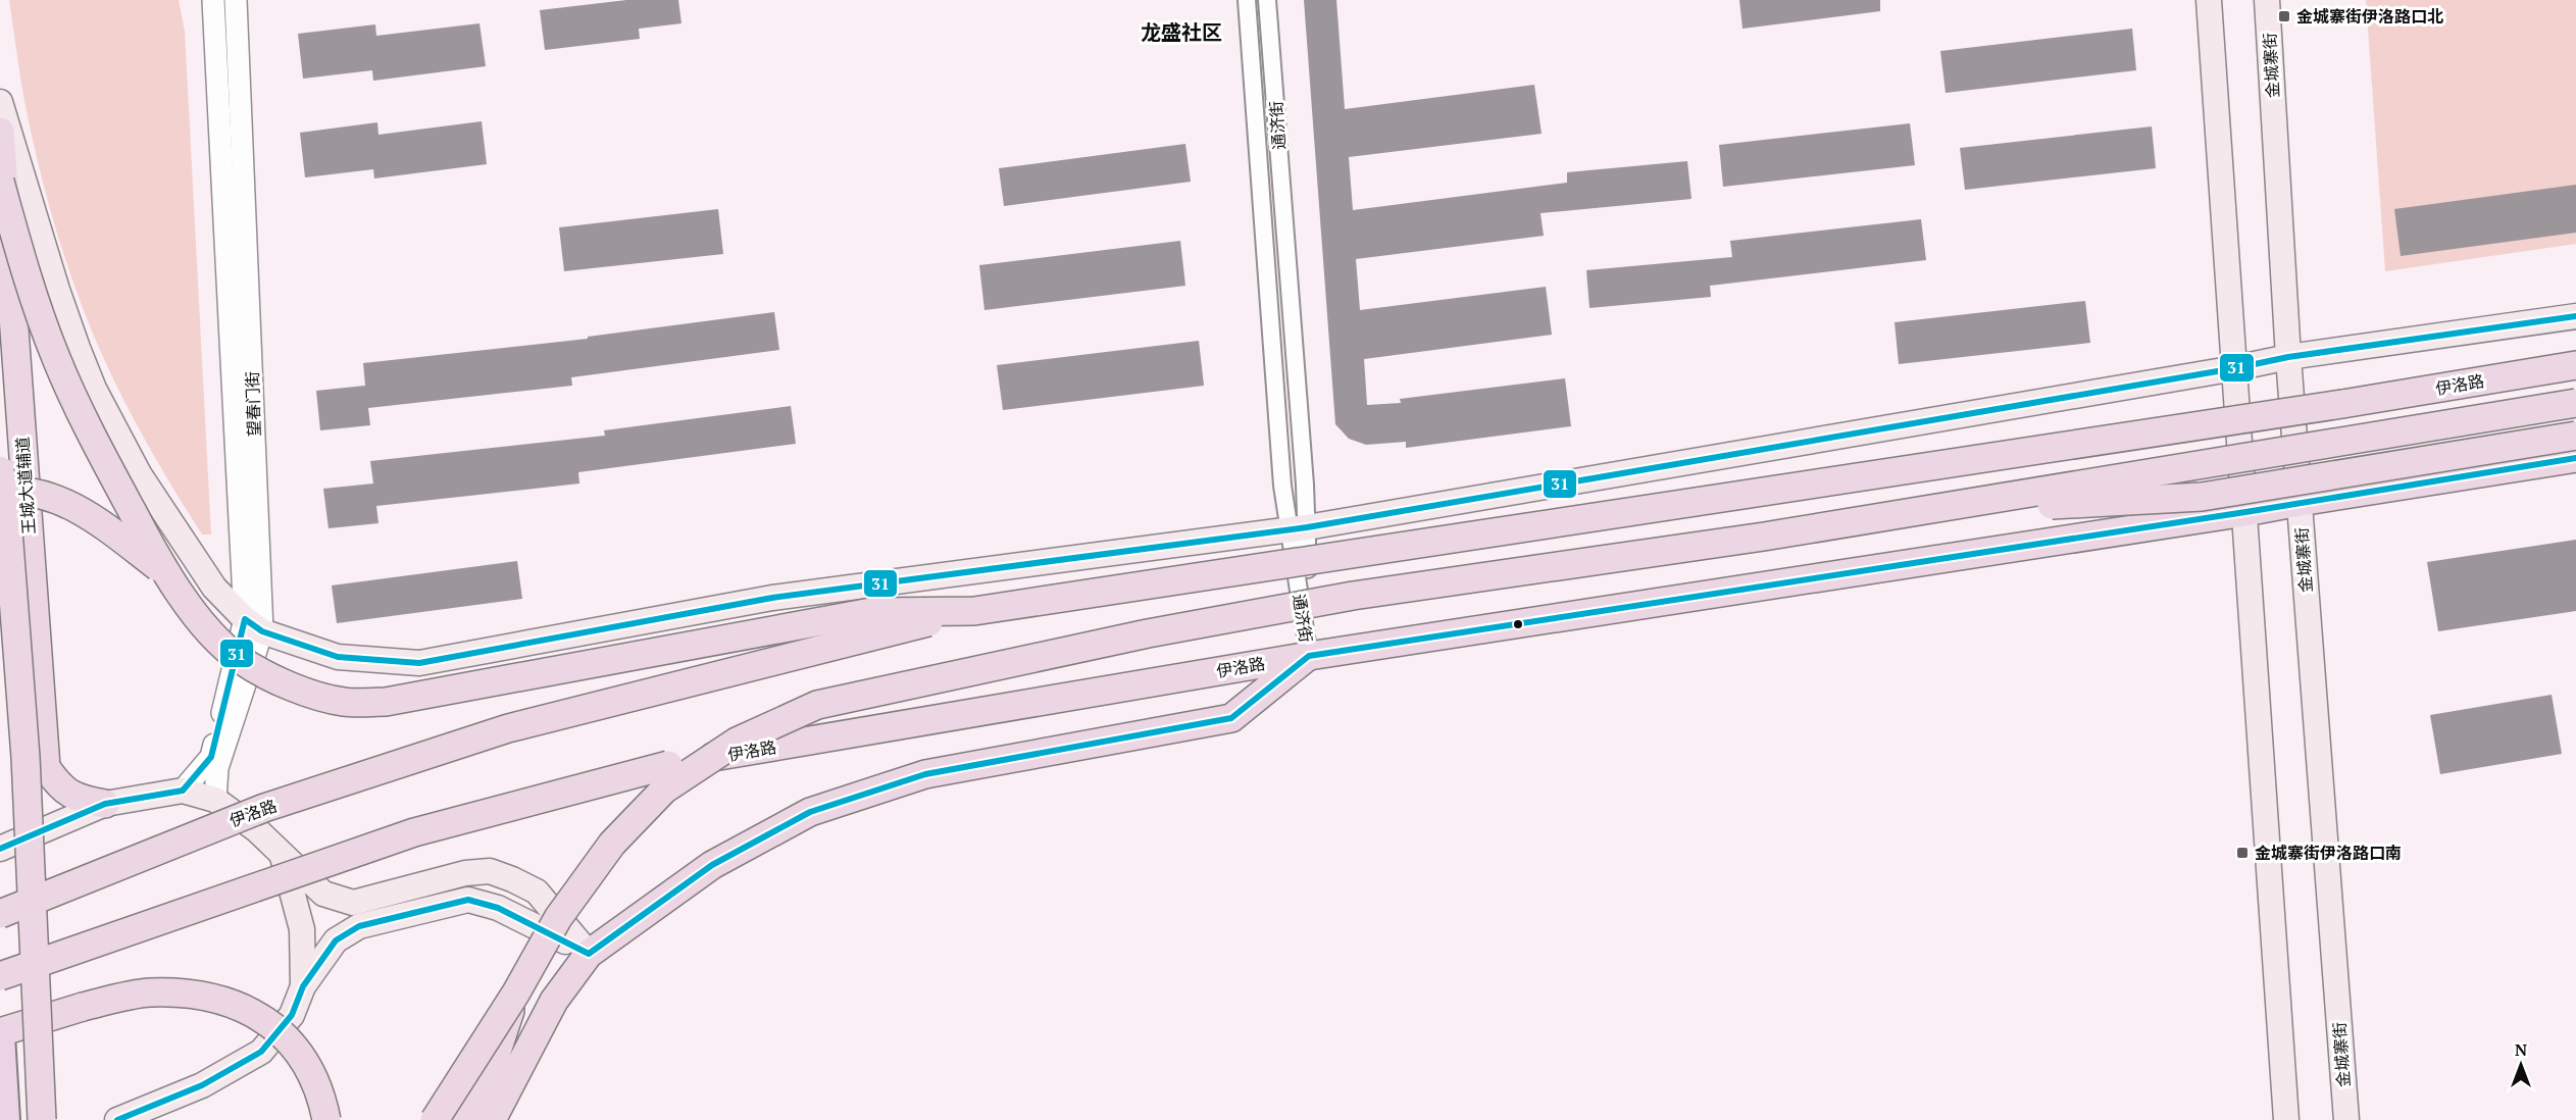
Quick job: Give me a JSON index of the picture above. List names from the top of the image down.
{
  "streets": {
    "main road": ["金城寨街", "伊洛路", "王城大道辅道"],
    "street": ["通济街", "望春门街"]
  },
  "crossings": [
    ["金城寨街", "伊洛路"],
    ["通济街", "伊洛路"]
  ],
  "districts": ["龙盛社区"],
  "places": {
    "transit": ["金城寨街伊洛路口北", "金城寨街伊洛路口南"]
  },
  "lines": ["transit line 31"],
  "north": "top"
}
